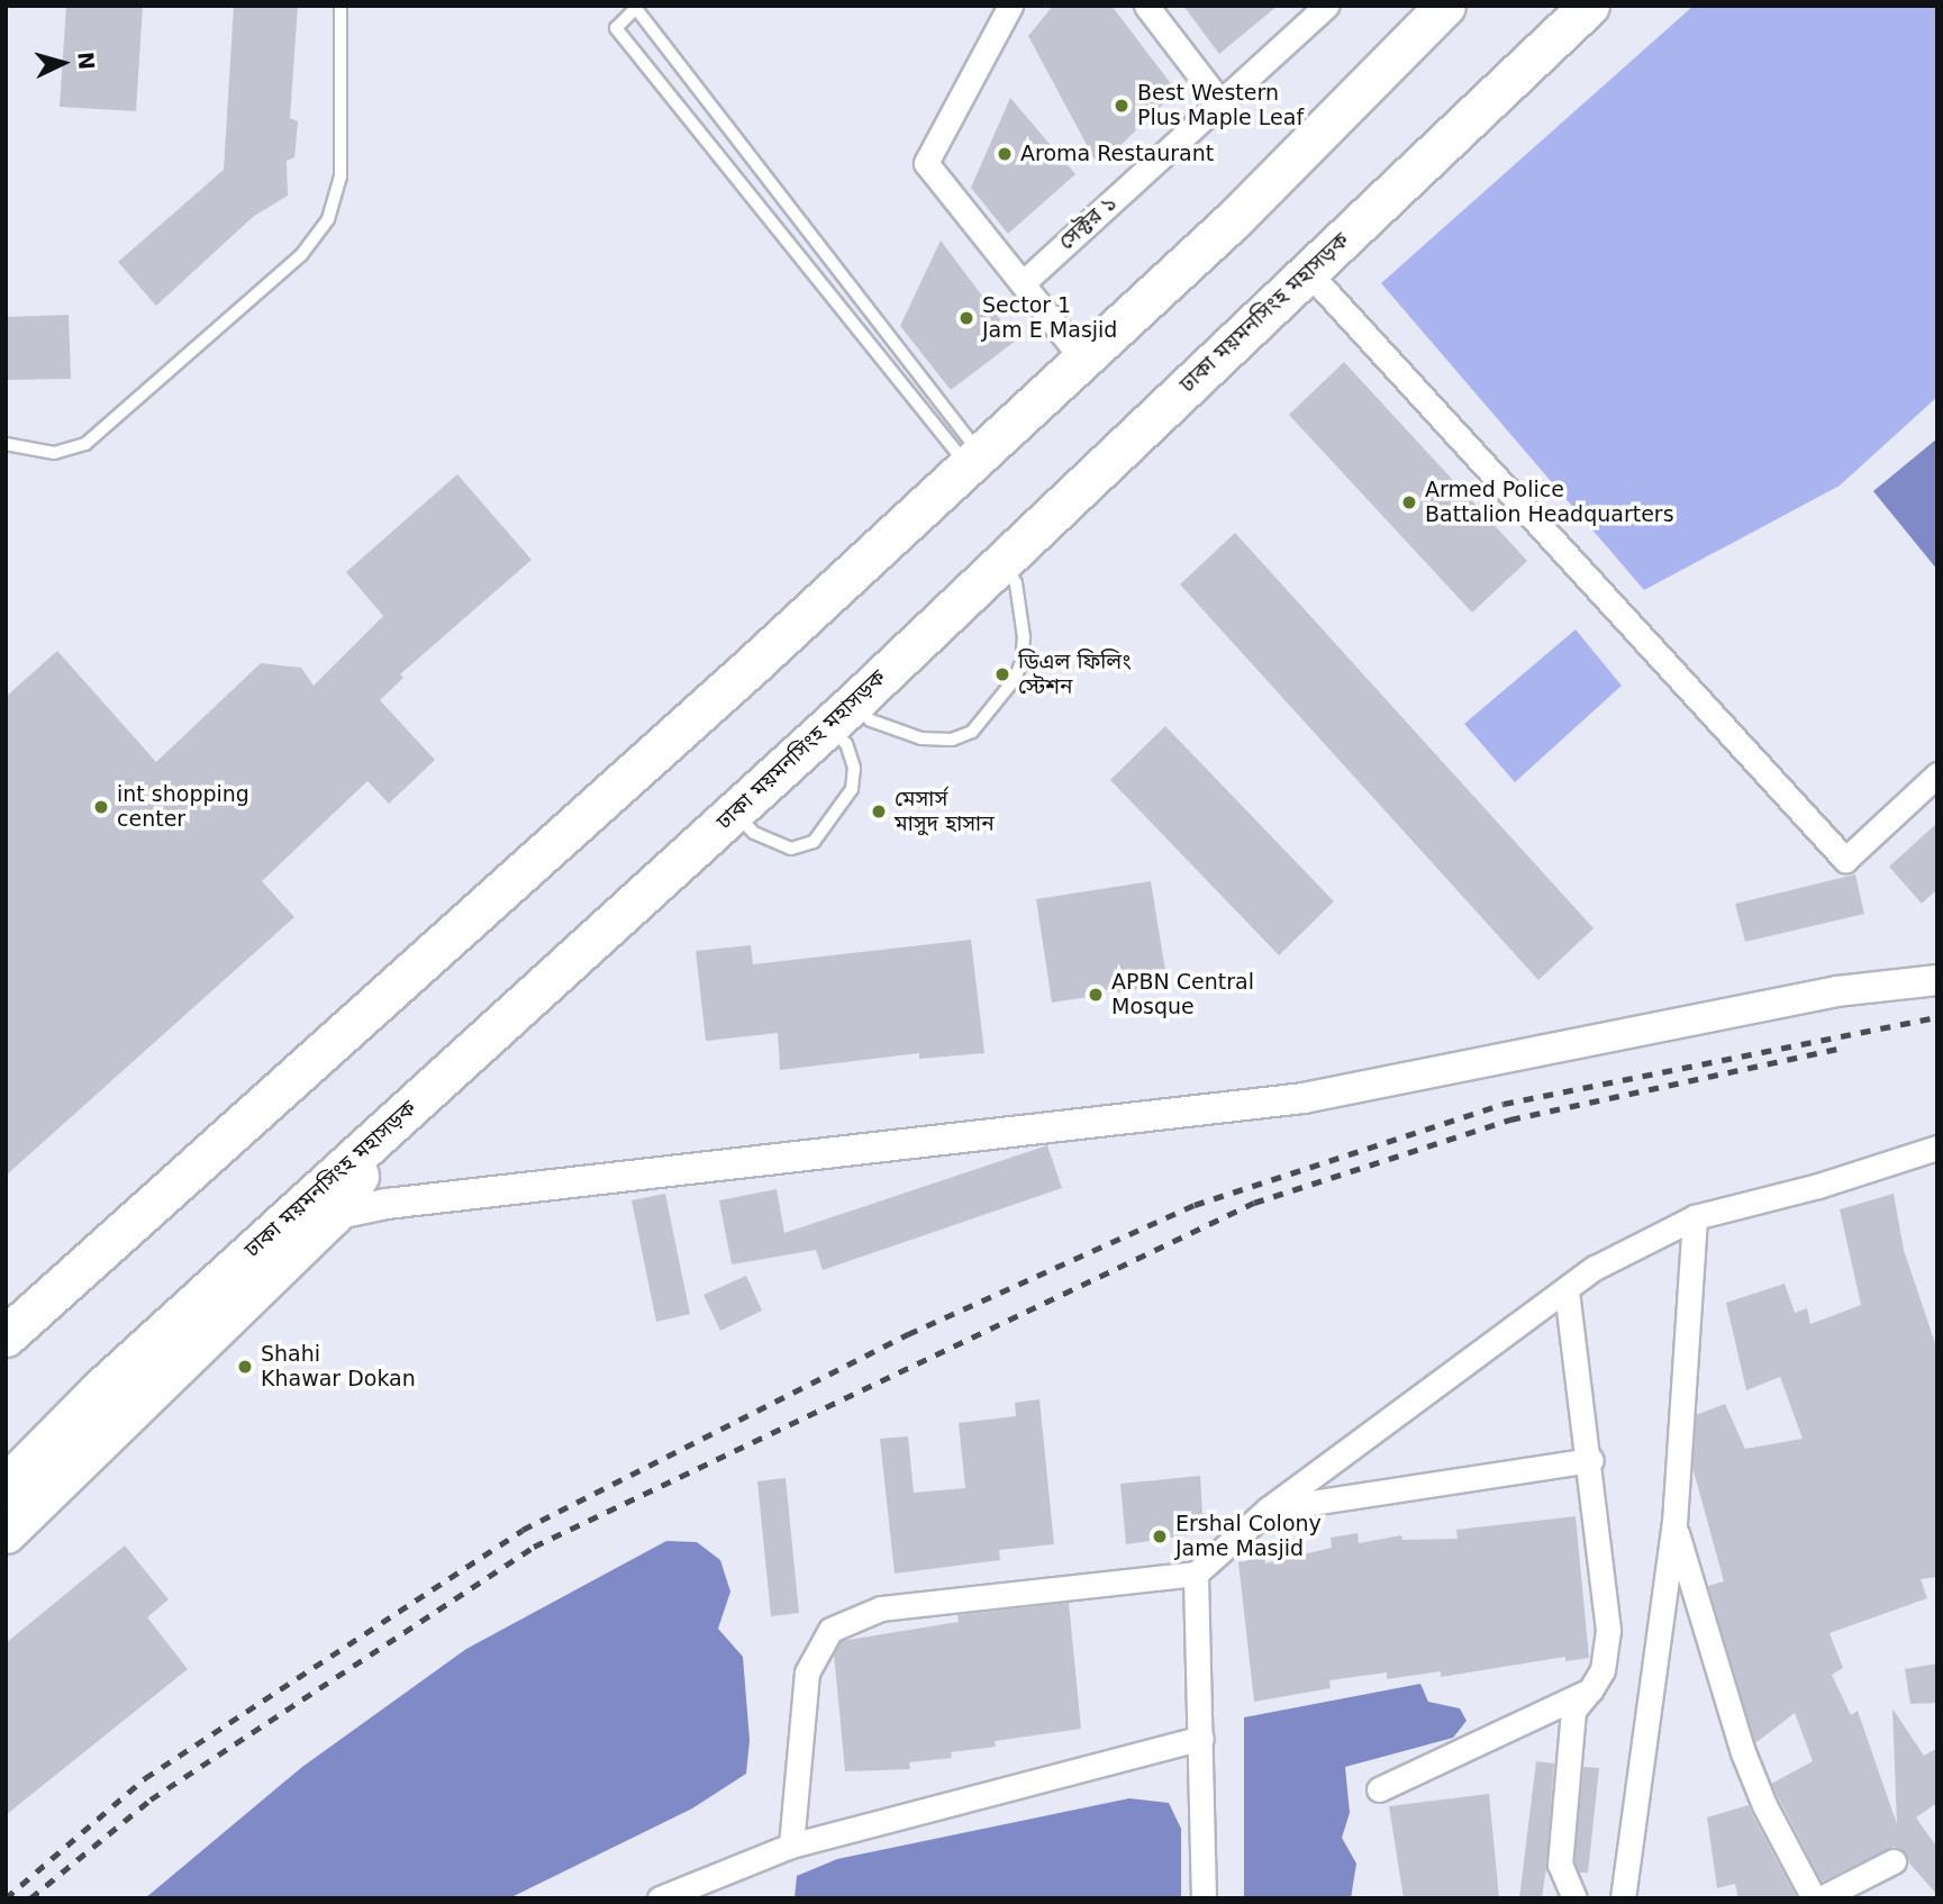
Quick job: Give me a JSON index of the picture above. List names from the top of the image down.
{
  "streets": {
    "highway": ["ঢাকা ময়মনসিংহ মহাসড়ক"],
    "street": ["সেক্টর ১"]
  },
  "places": [
    "Best Western Plus Maple Leaf",
    "Aroma Restaurant",
    "Sector 1 Jam E Masjid",
    "Armed Police Battalion Headquarters",
    "ডিএল ফিলিং স্টেশন",
    "int shopping center",
    "মেসার্স মাসুদ হাসান",
    "APBN Central Mosque",
    "Shahi Khawar Dokan",
    "Ershal Colony Jame Masjid"
  ],
  "north": "right"
}
